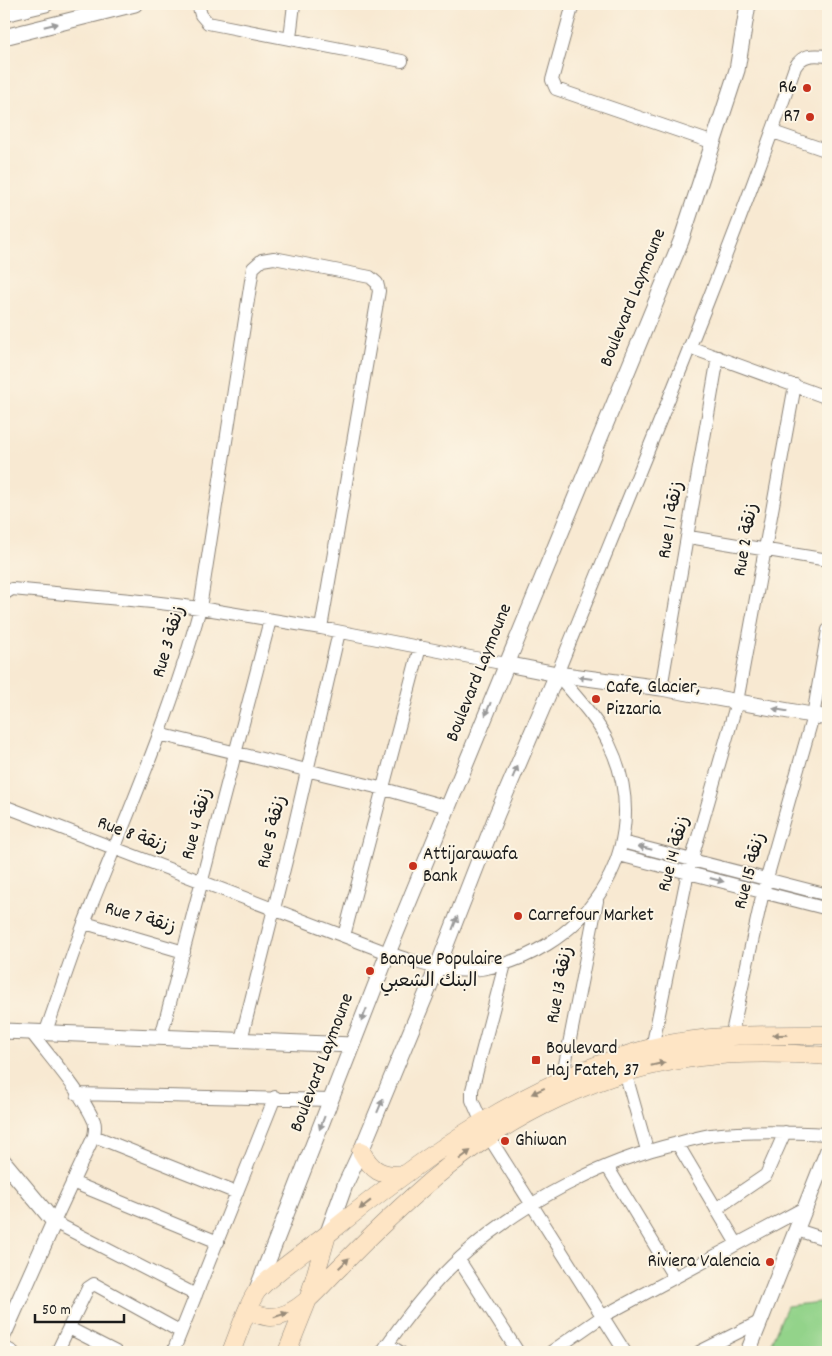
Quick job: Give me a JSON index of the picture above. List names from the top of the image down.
{
  "streets": {
    "main road": ["Boulevard Laymoune"],
    "street": [
      "Rue 1 زنقة 1",
      "Rue 2 زنقة",
      "Rue 3 زنقة",
      "Rue 4 زنقة",
      "Rue 5 زنقة",
      "Rue 8 زنقة",
      "Rue 14 زنقة",
      "Rue 15 زنقة",
      "Rue 7 زنقة",
      "Rue 13 زنقة"
    ]
  },
  "crossings": [
    ["Boulevard Laymoune", "Rue 8 زنقة"],
    ["Rue 2 زنقة", "Rue 14 زنقة"],
    ["Rue 3 زنقة", "Rue 8 زنقة"],
    ["Rue 3 زنقة", "Rue 7 زنقة"],
    ["Rue 4 زنقة", "Rue 8 زنقة"],
    ["Rue 4 زنقة", "Rue 7 زنقة"],
    ["Rue 5 زنقة", "Rue 8 زنقة"],
    ["Rue 8 زنقة", "Rue 13 زنقة"]
  ],
  "places": {
    "other": [
      "R6",
      "R7",
      "Cafe, Glacier, Pizzaria",
      "Attijarawafa Bank",
      "Carrefour Market",
      "Banque Populaire البنك الشعبي",
      "Ghiwan",
      "Riviera Valencia"
    ],
    "transit": ["Boulevard Haj Fateh, 37"]
  },
  "scale_bar": "50 m"
}
